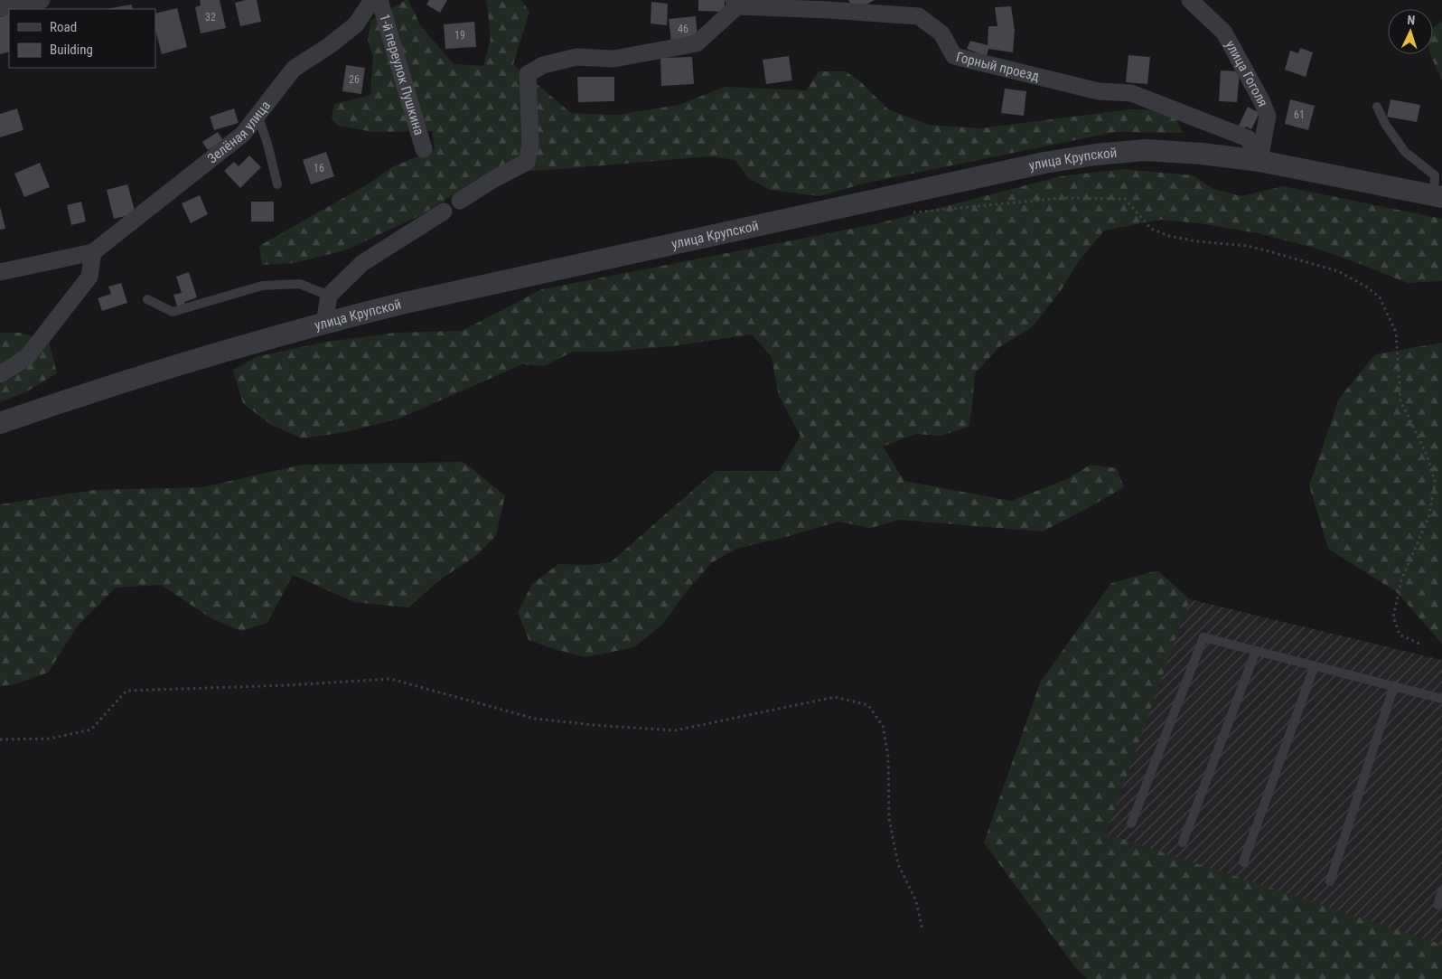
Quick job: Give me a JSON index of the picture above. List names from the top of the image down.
{
  "streets": {
    "street": [
      "Горный проезд",
      "улица Гоголя",
      "1-й переулок Пушкина",
      "Зелёная улица",
      "улица Крупской"
    ]
  },
  "crossings": [
    ["Горный проезд", "улица Гоголя"],
    ["Горный проезд", "улица Крупской"],
    ["улица Гоголя", "улица Крупской"]
  ],
  "house_numbers": [
    "32",
    "46",
    "19",
    "26",
    "61",
    "16"
  ],
  "legend": ["Road", "Building"],
  "north": "top"
}
